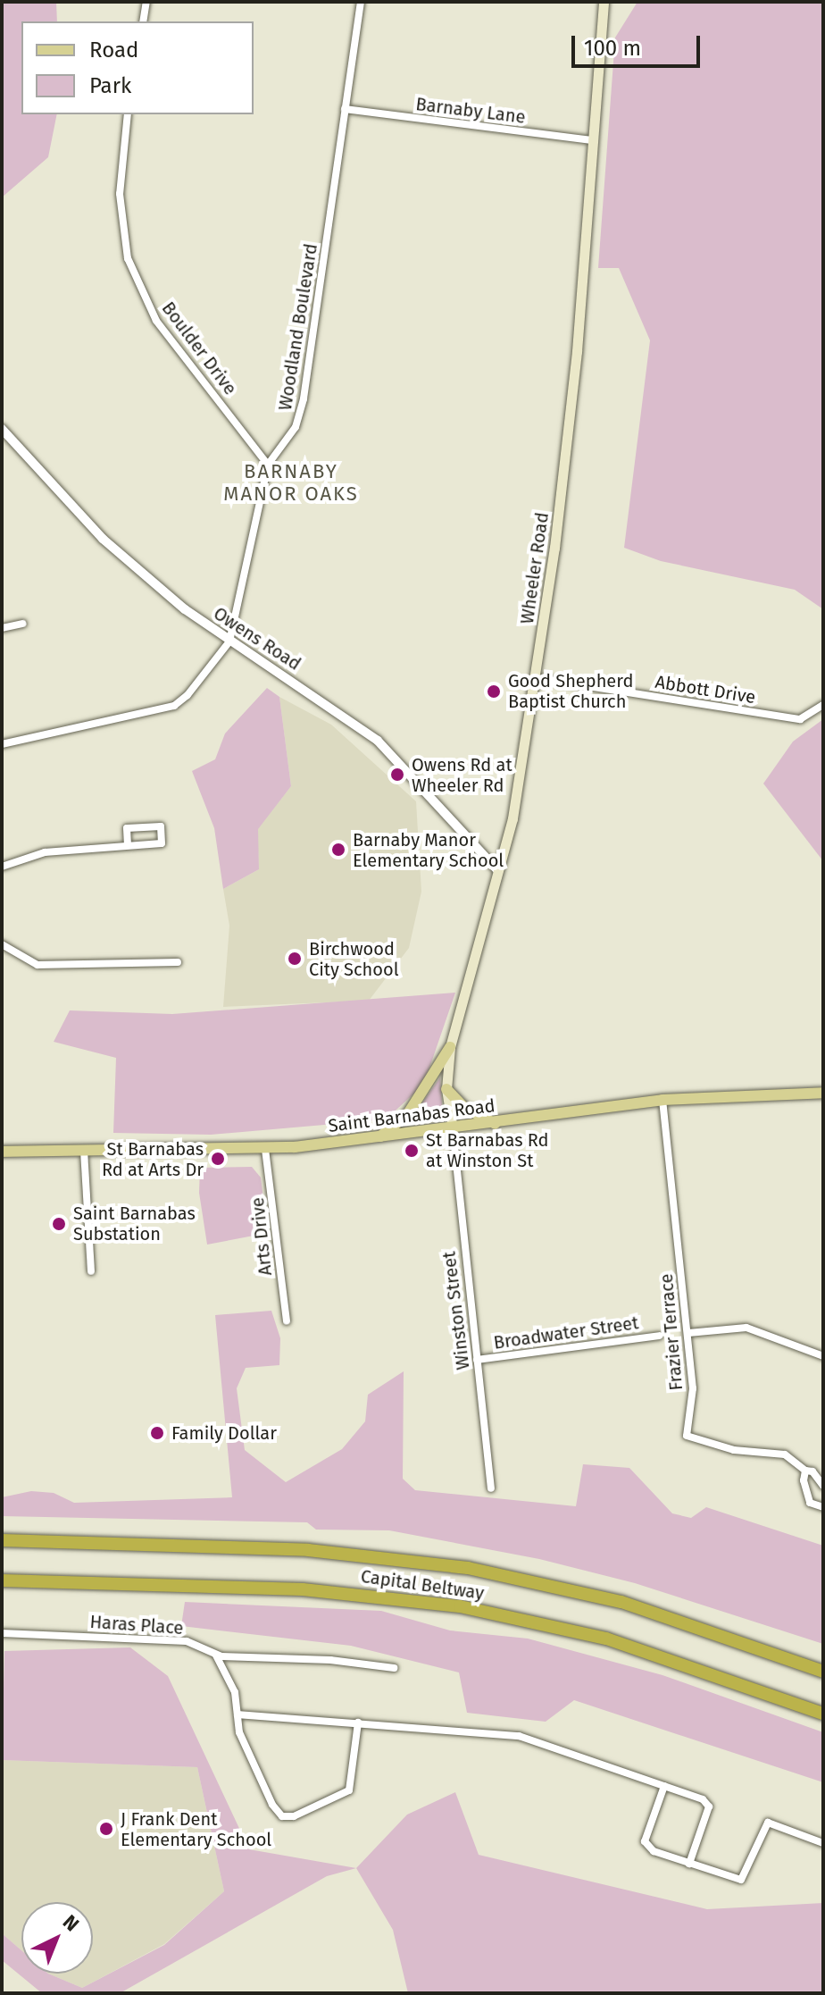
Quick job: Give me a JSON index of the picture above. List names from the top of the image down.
{
  "streets": {
    "highway": ["Capital Beltway"],
    "main road": ["Wheeler Road", "Saint Barnabas Road"],
    "street": [
      "Barnaby Lane",
      "Woodland Boulevard",
      "Boulder Drive",
      "Owens Road",
      "Abbott Drive",
      "Arts Drive",
      "Winston Street",
      "Frazier Terrace",
      "Broadwater Street",
      "Haras Place"
    ]
  },
  "crossings": [
    ["Barnaby Lane", "Woodland Boulevard"],
    ["Barnaby Lane", "Wheeler Road"],
    ["Woodland Boulevard", "Boulder Drive"],
    ["Woodland Boulevard", "Owens Road"],
    ["Wheeler Road", "Owens Road"],
    ["Wheeler Road", "Abbott Drive"],
    ["Wheeler Road", "Saint Barnabas Road"],
    ["Wheeler Road", "Winston Street"],
    ["Saint Barnabas Road", "Arts Drive"],
    ["Saint Barnabas Road", "Winston Street"],
    ["Saint Barnabas Road", "Frazier Terrace"],
    ["Winston Street", "Broadwater Street"]
  ],
  "districts": ["BARNABY MANOR OAKS"],
  "places": [
    "Good Shepherd Baptist Church",
    "Owens Rd at Wheeler Rd",
    "Barnaby Manor Elementary School",
    "Birchwood City School",
    "St Barnabas Rd at Winston St",
    "St Barnabas Rd at Arts Dr",
    "Saint Barnabas Substation",
    "Family Dollar",
    "J Frank Dent Elementary School"
  ],
  "legend": ["Road", "Park"],
  "scale_bar": "100 m",
  "north": "top right"
}
